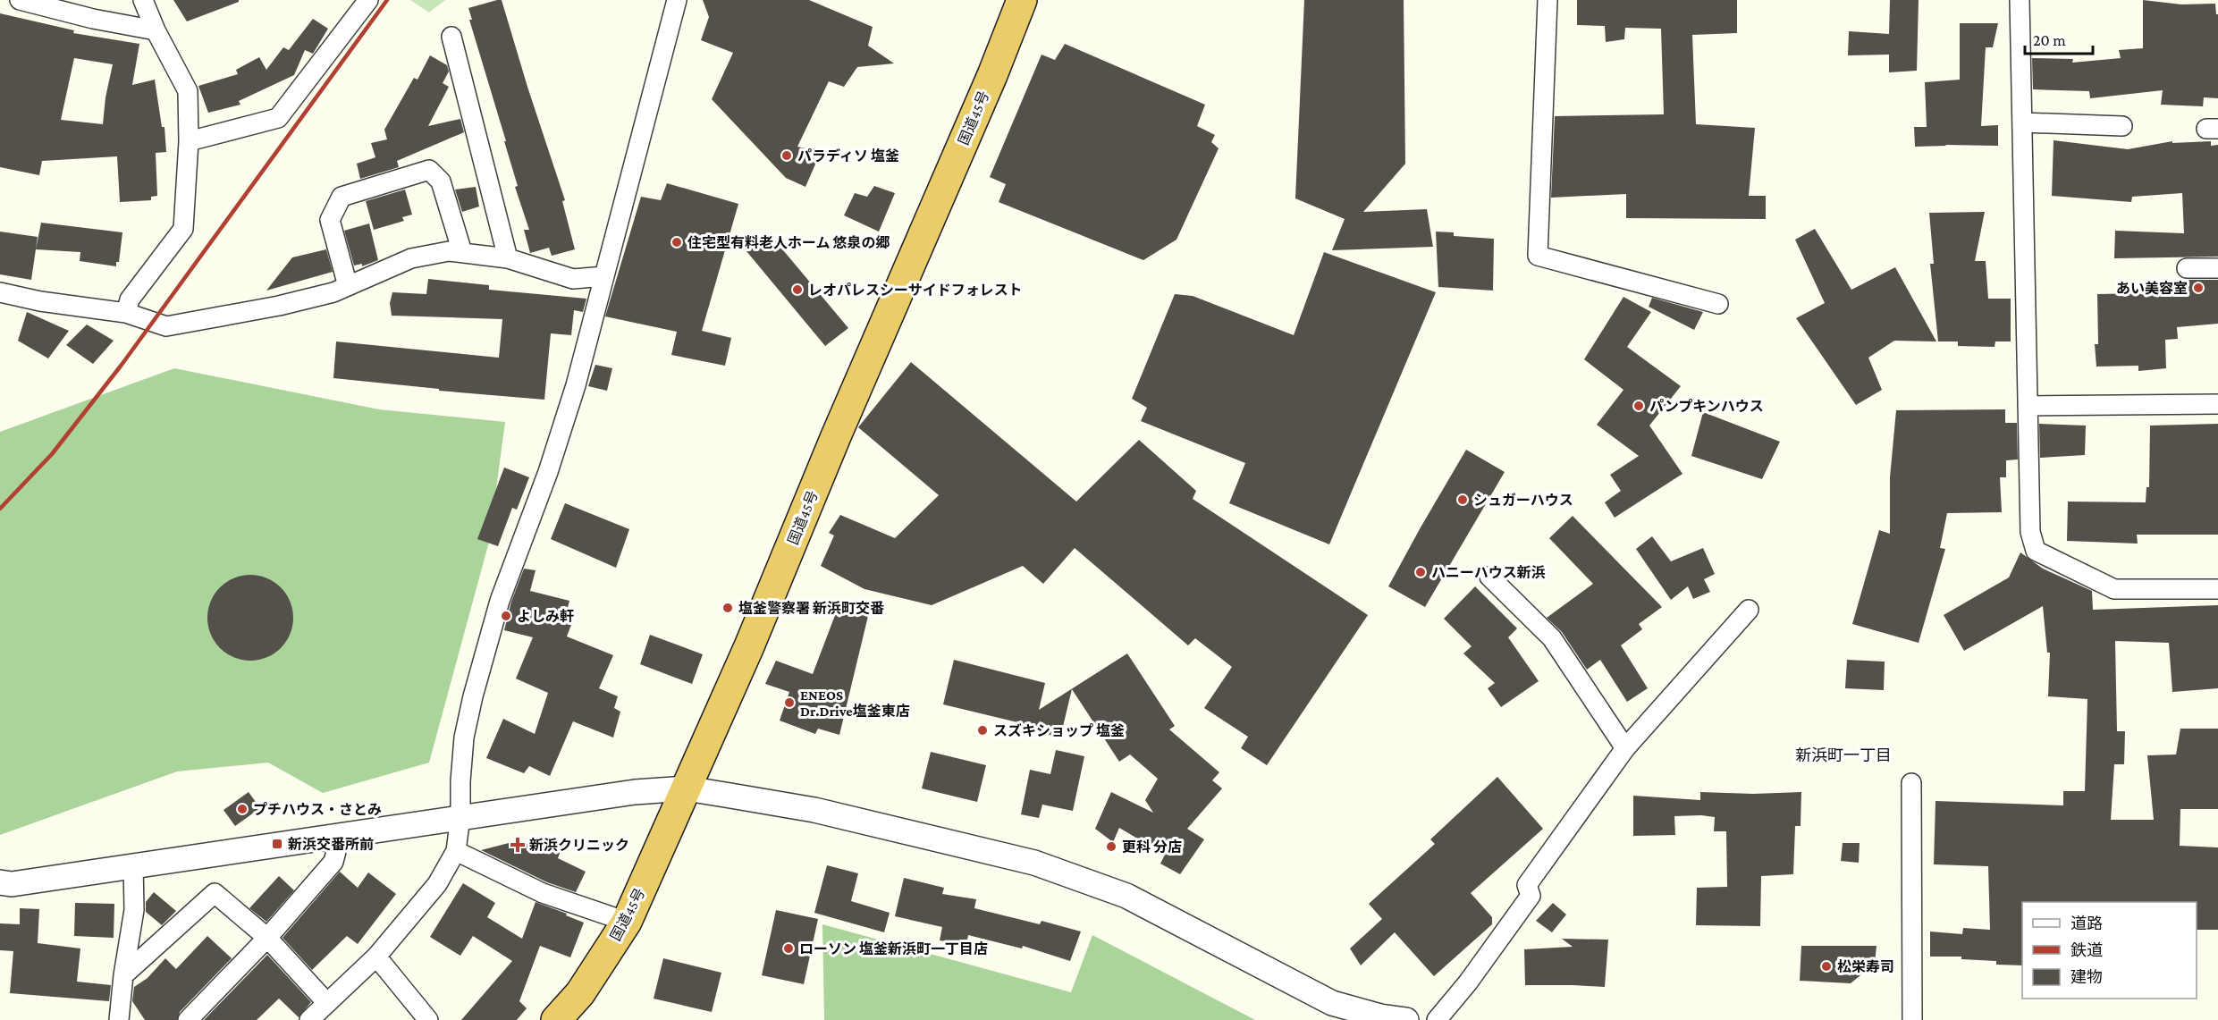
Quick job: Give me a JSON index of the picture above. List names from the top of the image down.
{
  "streets": {
    "highway": ["国道45号"]
  },
  "districts": ["新浜町一丁目"],
  "places": {
    "other": [
      "パラディソ 塩釜",
      "住宅型有料老人ホーム 悠泉の郷",
      "あい美容室",
      "レオパレスシーサイドフォレスト",
      "パンプキンハウス",
      "シュガーハウス",
      "ハニーハウス新浜",
      "塩釜警察署 新浜町交番",
      "よしみ軒",
      "ENEOS Dr.Drive塩釜東店",
      "スズキショップ 塩釜",
      "プチハウス・さとみ",
      "更科 分店",
      "ローソン 塩釜新浜町一丁目店",
      "松栄寿司"
    ],
    "transit": ["新浜交番所前"],
    "health": ["新浜クリニック"]
  },
  "legend": ["道路", "鉄道", "建物"],
  "scale_bar": "20 m"
}
